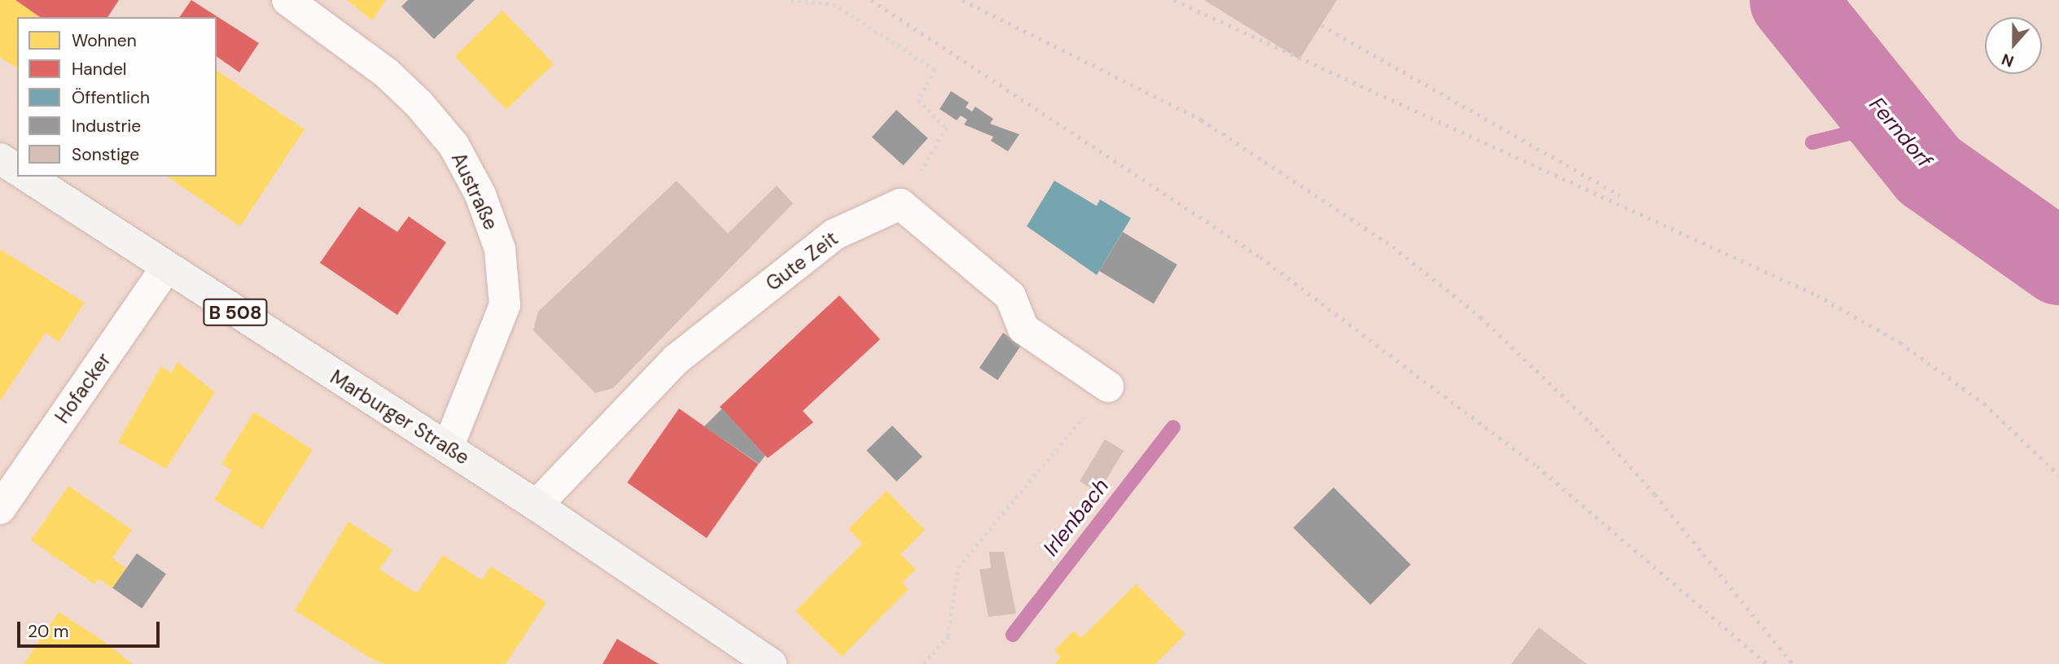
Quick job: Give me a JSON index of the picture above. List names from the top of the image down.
{
  "streets": {
    "main road": ["B 508", "Marburger Straße"],
    "street": ["Austraße", "Gute Zeit", "Hofacker"]
  },
  "crossings": [
    ["Austraße", "Marburger Straße"],
    ["Gute Zeit", "Marburger Straße"],
    ["Hofacker", "Marburger Straße"]
  ],
  "water": ["Ferndorf", "Irlenbach"],
  "legend": [
    "Wohnen",
    "Handel",
    "Öffentlich",
    "Industrie",
    "Sonstige"
  ],
  "scale_bar": "20 m",
  "north": "bottom"
}
